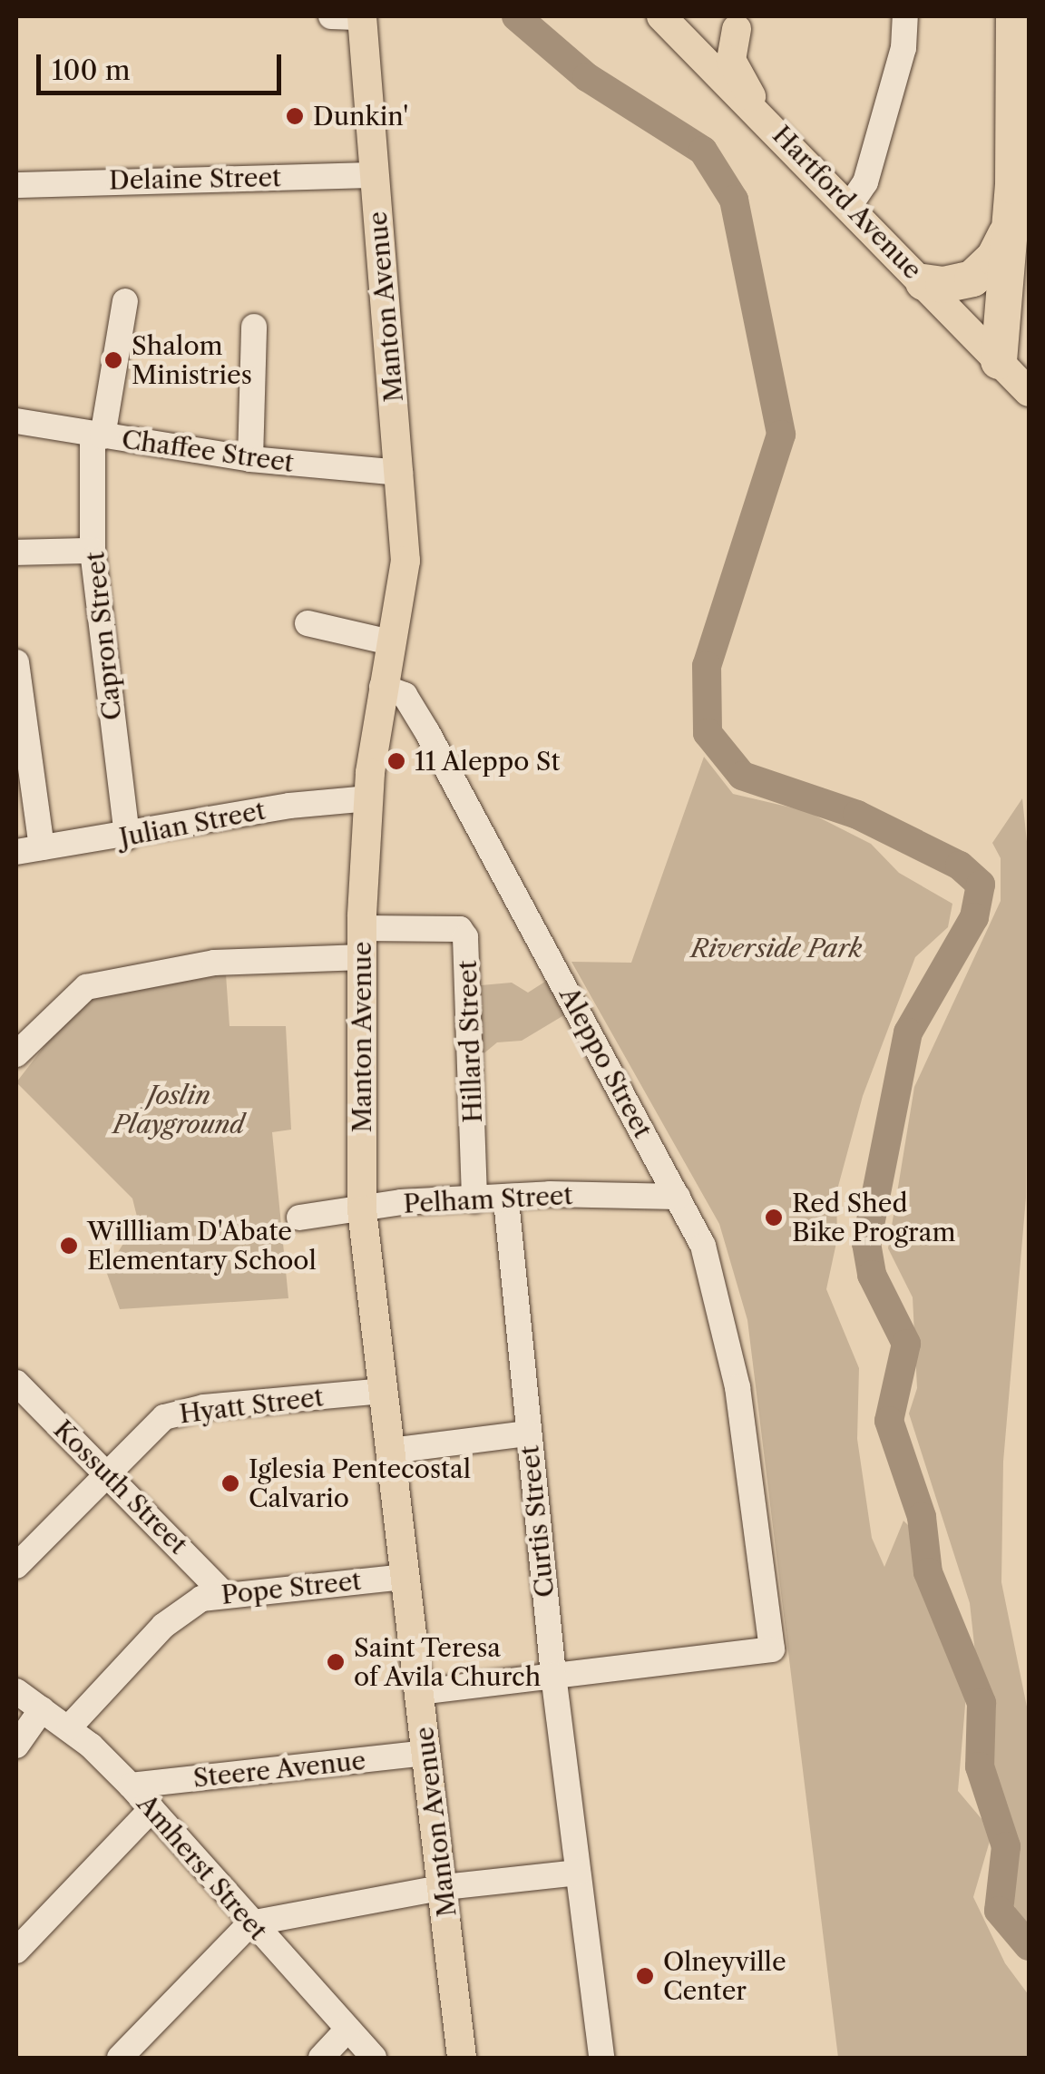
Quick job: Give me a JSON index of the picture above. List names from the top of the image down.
{
  "streets": {
    "main road": ["Hartford Avenue", "Manton Avenue"],
    "street": [
      "Delaine Street",
      "Chaffee Street",
      "Capron Street",
      "Julian Street",
      "Hillard Street",
      "Aleppo Street",
      "Pelham Street",
      "Hyatt Street",
      "Kossuth Street",
      "Curtis Street",
      "Pope Street",
      "Steere Avenue",
      "Amherst Street"
    ]
  },
  "crossings": [
    ["Delaine Street", "Manton Avenue"],
    ["Manton Avenue", "Chaffee Street"],
    ["Manton Avenue", "Julian Street"],
    ["Manton Avenue", "Hillard Street"],
    ["Manton Avenue", "Aleppo Street"],
    ["Manton Avenue", "Pelham Street"],
    ["Manton Avenue", "Hyatt Street"],
    ["Manton Avenue", "Pope Street"],
    ["Manton Avenue", "Steere Avenue"],
    ["Chaffee Street", "Capron Street"],
    ["Capron Street", "Julian Street"],
    ["Hillard Street", "Pelham Street"],
    ["Aleppo Street", "Pelham Street"],
    ["Aleppo Street", "Curtis Street"],
    ["Pelham Street", "Curtis Street"],
    ["Hyatt Street", "Kossuth Street"],
    ["Kossuth Street", "Pope Street"],
    ["Pope Street", "Amherst Street"],
    ["Steere Avenue", "Amherst Street"]
  ],
  "parks": ["Riverside Park", "Joslin Playground"],
  "places": [
    "Dunkin'",
    "Shalom Ministries",
    "11 Aleppo St",
    "Red Shed Bike Program",
    "Willliam D'Abate Elementary School",
    "Iglesia Pentecostal Calvario",
    "Saint Teresa of Avila Church",
    "Olneyville Center"
  ],
  "scale_bar": "100 m"
}
